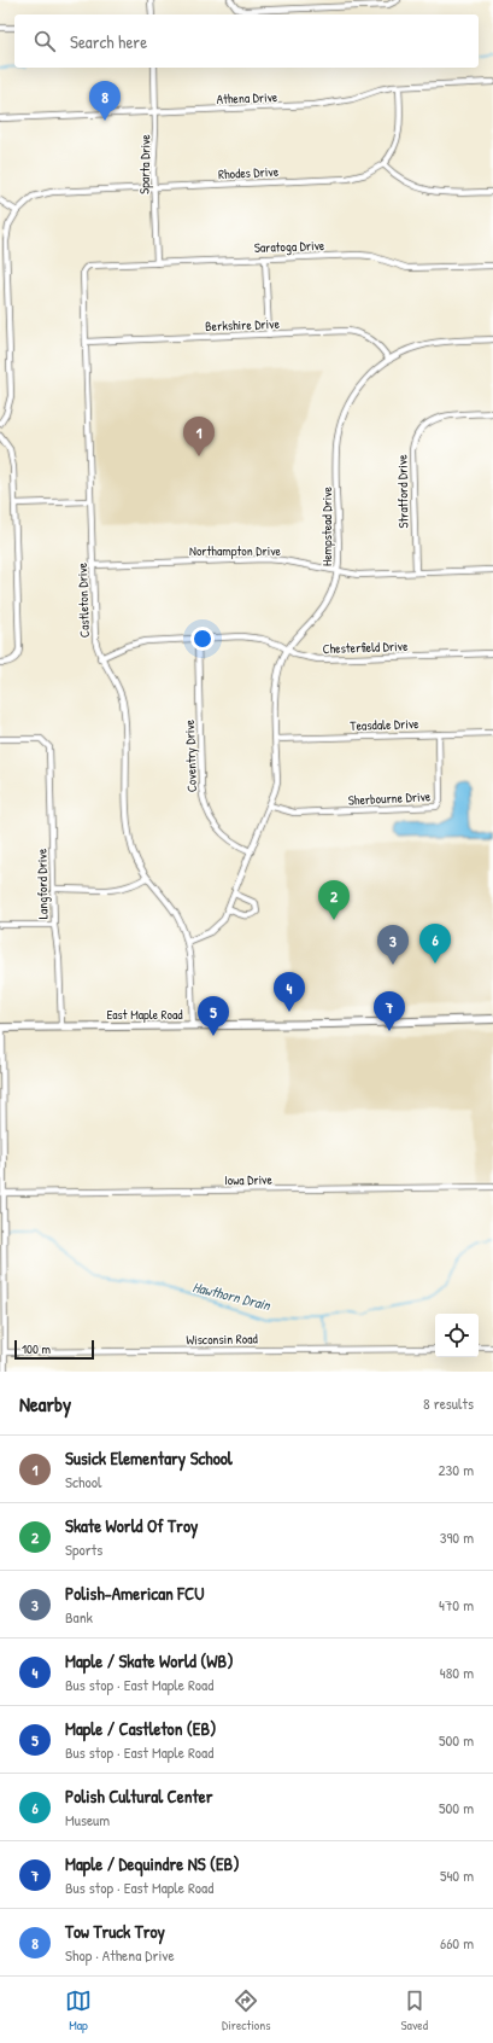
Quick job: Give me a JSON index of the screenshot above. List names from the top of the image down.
{
  "streets": {
    "main road": ["East Maple Road"],
    "street": [
      "Athena Drive",
      "Sparta Drive",
      "Rhodes Drive",
      "Saratoga Drive",
      "Berkshire Drive",
      "Stratford Drive",
      "Hempstead Drive",
      "Northampton Drive",
      "Castleton Drive",
      "Chesterfield Drive",
      "Teasdale Drive",
      "Coventry Drive",
      "Sherbourne Drive",
      "Langford Drive",
      "Iowa Drive",
      "Wisconsin Road"
    ]
  },
  "crossings": [
    ["Athena Drive", "Sparta Drive"],
    ["Sparta Drive", "Rhodes Drive"],
    ["Sparta Drive", "Saratoga Drive"],
    ["Saratoga Drive", "Castleton Drive"],
    ["Berkshire Drive", "Hempstead Drive"],
    ["Berkshire Drive", "Castleton Drive"],
    ["Stratford Drive", "Northampton Drive"],
    ["Hempstead Drive", "Northampton Drive"],
    ["Hempstead Drive", "Castleton Drive"],
    ["Hempstead Drive", "Chesterfield Drive"],
    ["Hempstead Drive", "Teasdale Drive"],
    ["Hempstead Drive", "Coventry Drive"],
    ["Hempstead Drive", "Sherbourne Drive"],
    ["Northampton Drive", "Castleton Drive"],
    ["Castleton Drive", "Chesterfield Drive"],
    ["Castleton Drive", "East Maple Road"],
    ["Chesterfield Drive", "Coventry Drive"],
    ["Teasdale Drive", "Sherbourne Drive"],
    ["Langford Drive", "East Maple Road"]
  ],
  "water": ["Hawthorn Drain"],
  "scale_bar": "100 m",
  "page": {
    "search": "Search here",
    "pins": [
      "8",
      "1",
      "2",
      "6",
      "3",
      "4",
      "7",
      "5"
    ],
    "scale": "100 m",
    "heading": ["Nearby", "8 results"],
    "list": [
      {
        "mark": "1",
        "name": "Susick Elementary School",
        "note": "School",
        "value": "230 m"
      },
      {
        "mark": "2",
        "name": "Skate World Of Troy",
        "note": "Sports",
        "value": "390 m"
      },
      {
        "mark": "3",
        "name": "Polish-American FCU",
        "note": "Bank",
        "value": "470 m"
      },
      {
        "mark": "4",
        "name": "Maple / Skate World (WB)",
        "note": "Bus stop · East Maple Road",
        "value": "480 m"
      },
      {
        "mark": "5",
        "name": "Maple / Castleton (EB)",
        "note": "Bus stop · East Maple Road",
        "value": "500 m"
      },
      {
        "mark": "6",
        "name": "Polish Cultural Center",
        "note": "Museum",
        "value": "500 m"
      },
      {
        "mark": "7",
        "name": "Maple / Dequindre NS (EB)",
        "note": "Bus stop · East Maple Road",
        "value": "540 m"
      },
      {
        "mark": "8",
        "name": "Tow Truck Troy",
        "note": "Shop · Athena Drive",
        "value": "660 m"
      }
    ],
    "nav": ["Map", "Directions", "Saved"]
  }
}
